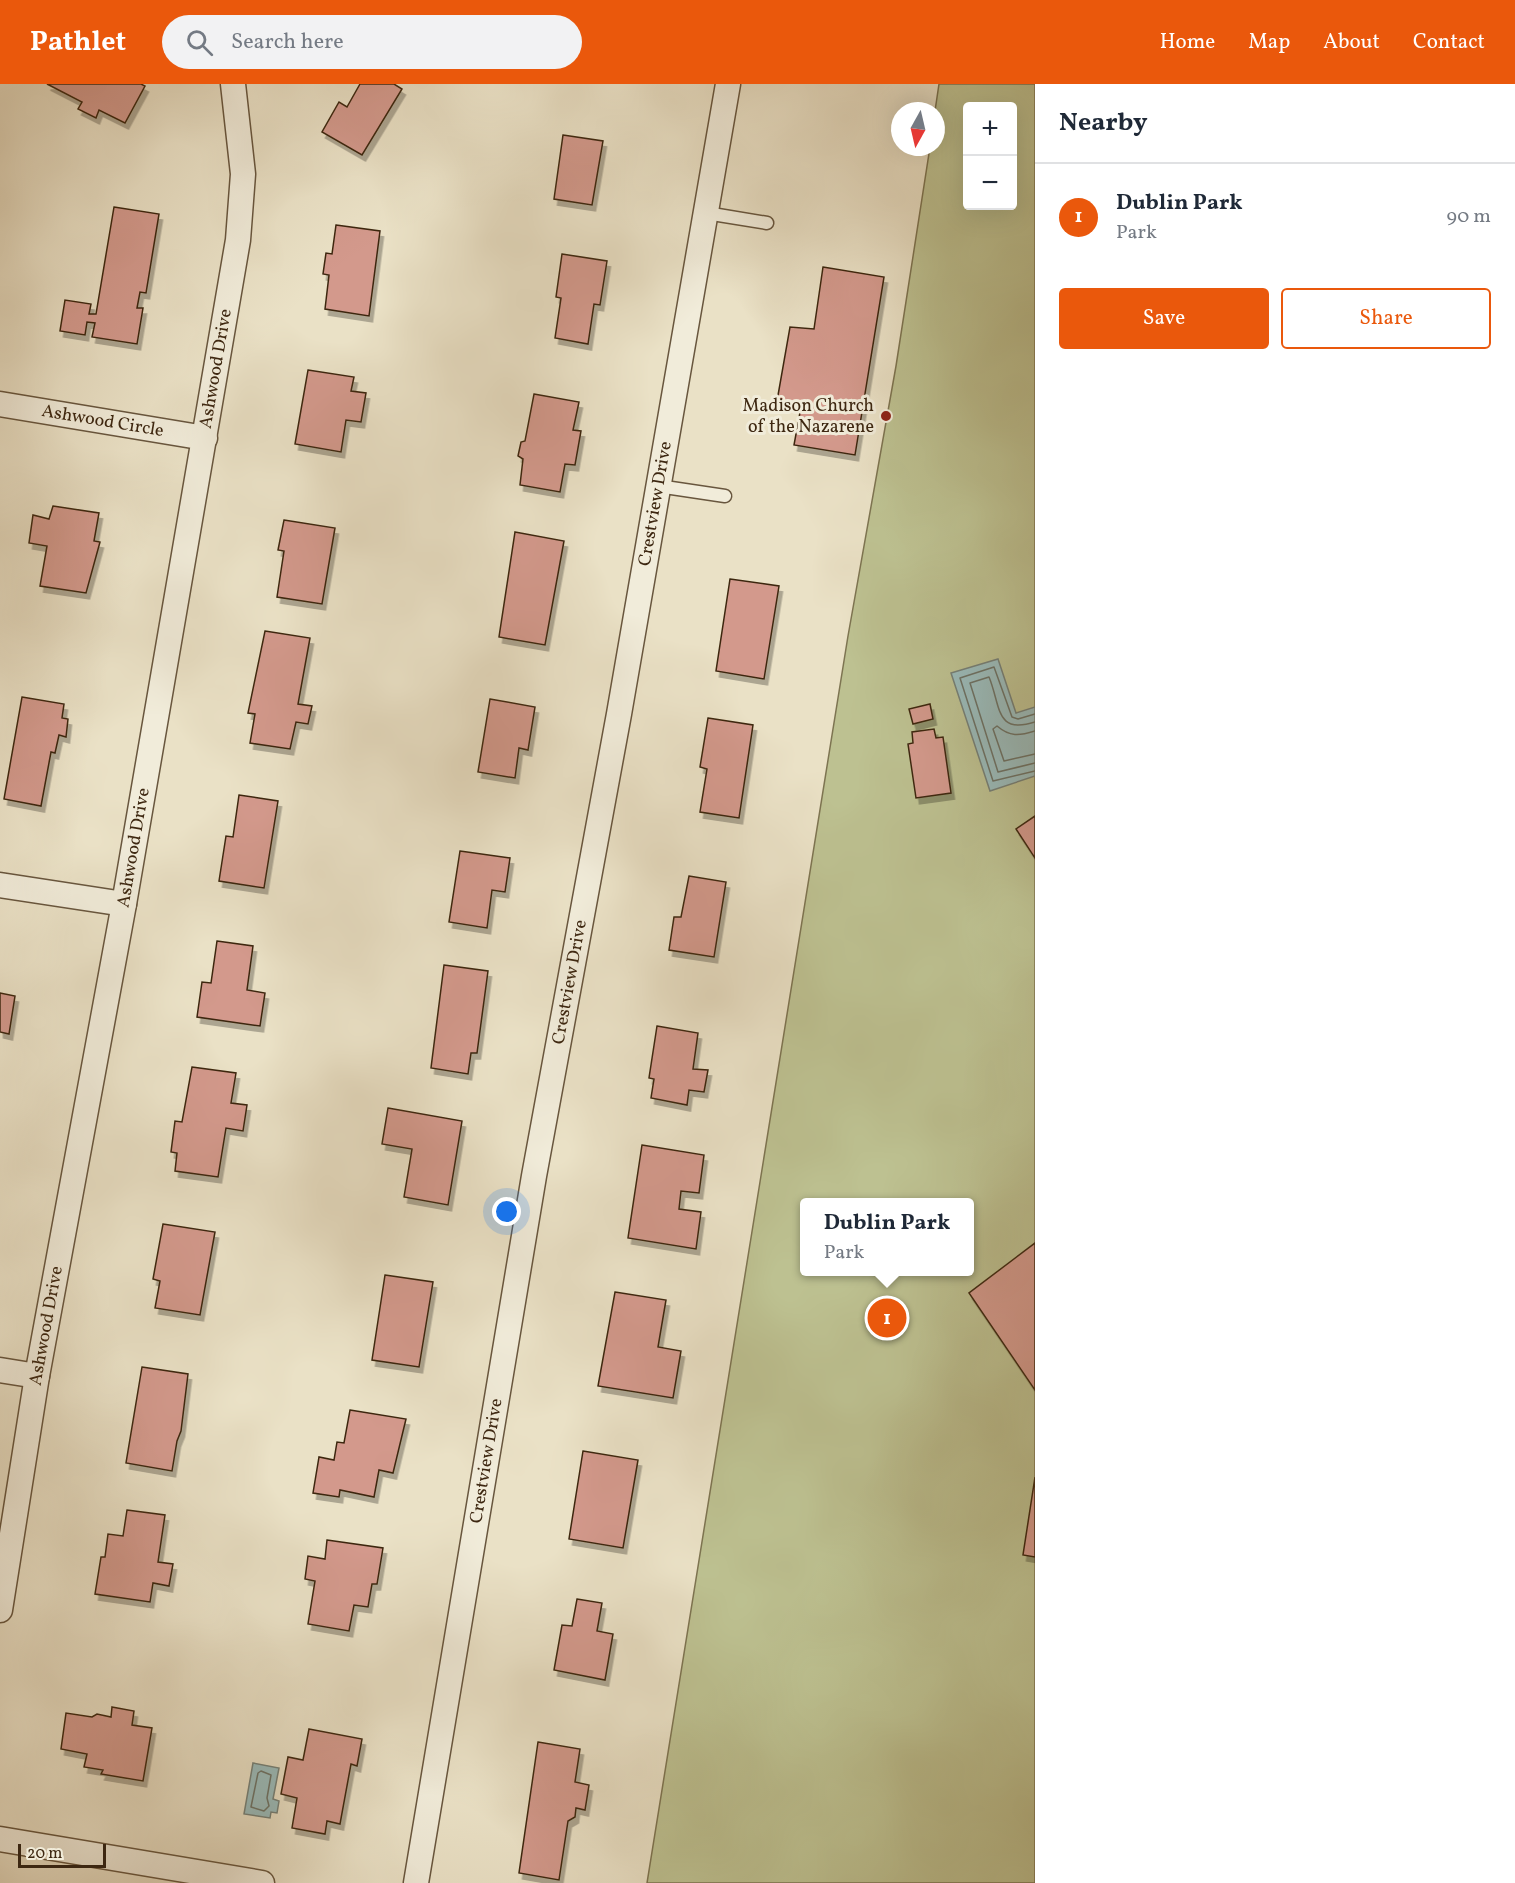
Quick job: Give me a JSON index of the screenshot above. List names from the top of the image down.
{
  "streets": {
    "street": ["Ashwood Drive", "Ashwood Circle", "Crestview Drive"]
  },
  "crossings": [
    ["Ashwood Drive", "Ashwood Circle"]
  ],
  "places": ["Madison Church of the Nazarene"],
  "scale_bar": "20 m",
  "north": "bottom",
  "page": {
    "header": "Pathlet",
    "search": "Search here",
    "nav": [
      "Home",
      "Map",
      "About",
      "Contact"
    ],
    "heading": "Nearby",
    "map_buttons": ["+", "−"],
    "list": [
      {
        "mark": "1",
        "name": "Dublin Park",
        "note": "Park",
        "value": "90 m"
      }
    ],
    "buttons": ["Save", "Share"],
    "popup": ["Dublin Park", "Park"],
    "pins": "1",
    "scale": "20 m"
  }
}
